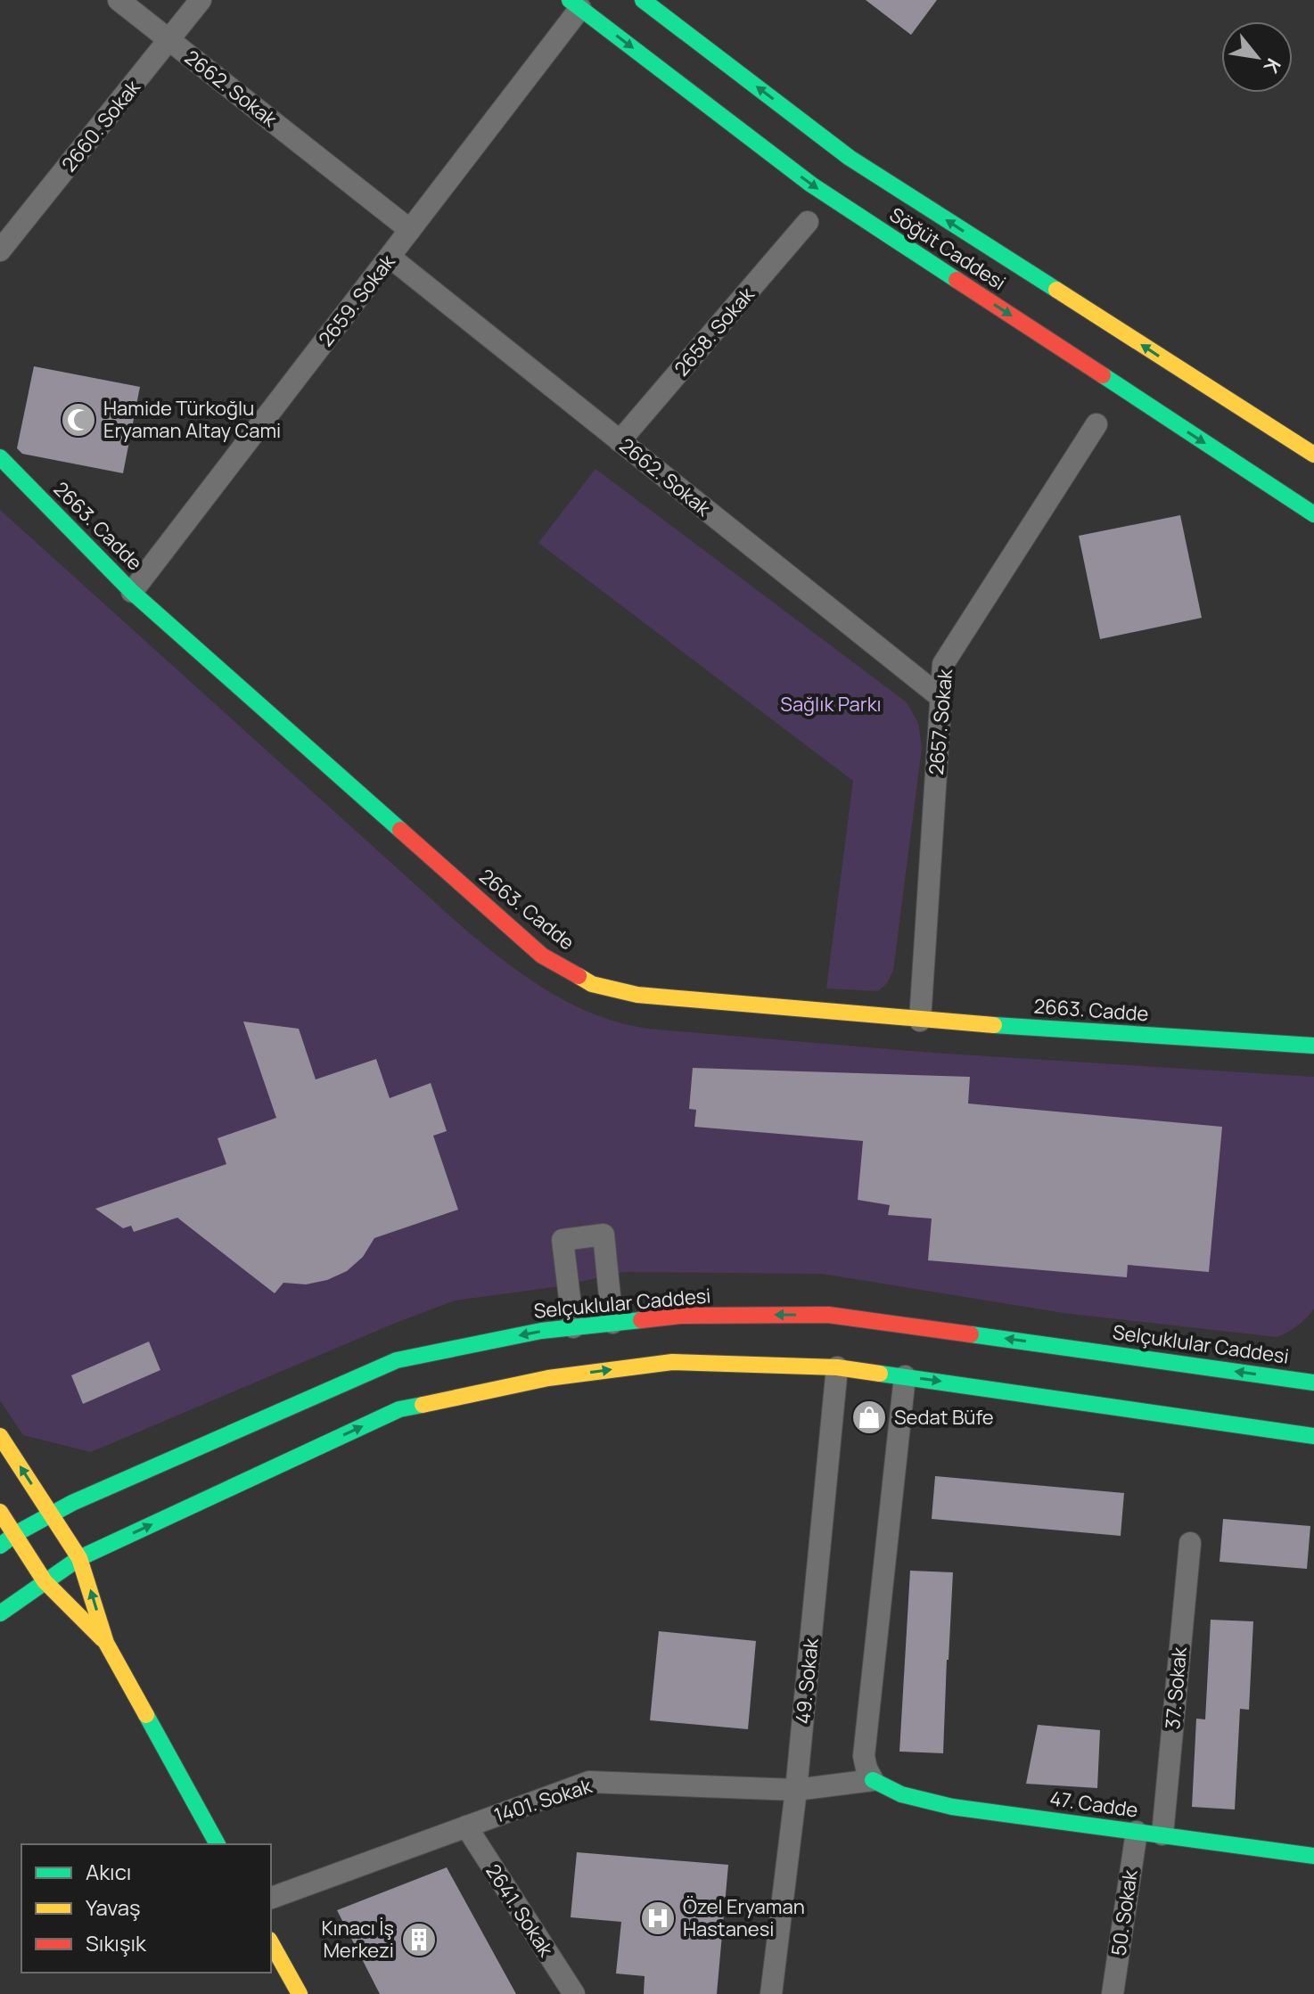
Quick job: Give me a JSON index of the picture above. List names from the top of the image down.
{
  "streets": {
    "main road": [
      "Söğüt Caddesi",
      "2663. Cadde",
      "Selçuklular Caddesi",
      "47. Cadde"
    ],
    "street": [
      "2662. Sokak",
      "2660. Sokak",
      "2659. Sokak",
      "2658. Sokak",
      "2657. Sokak",
      "49. Sokak",
      "37. Sokak",
      "1401. Sokak",
      "2641. Sokak",
      "50. Sokak"
    ]
  },
  "crossings": [
    ["2662. Sokak", "2660. Sokak"],
    ["2662. Sokak", "2659. Sokak"],
    ["2662. Sokak", "2658. Sokak"],
    ["2662. Sokak", "2657. Sokak"],
    ["Söğüt Caddesi", "2659. Sokak"],
    ["2659. Sokak", "2663. Cadde"],
    ["2663. Cadde", "2657. Sokak"],
    ["49. Sokak", "1401. Sokak"],
    ["37. Sokak", "47. Cadde"],
    ["1401. Sokak", "47. Cadde"],
    ["1401. Sokak", "2641. Sokak"],
    ["47. Cadde", "50. Sokak"]
  ],
  "parks": ["Sağlık Parkı"],
  "places": {
    "mosque": ["Hamide Türkoğlu Eryaman Altay Cami"],
    "shop": ["Sedat Büfe"],
    "hospital": ["Özel Eryaman Hastanesi"],
    "building": ["Kınacı İş Merkezi"]
  },
  "legend": ["Akıcı", "Yavaş", "Sıkışık"],
  "north": "bottom right"
}
